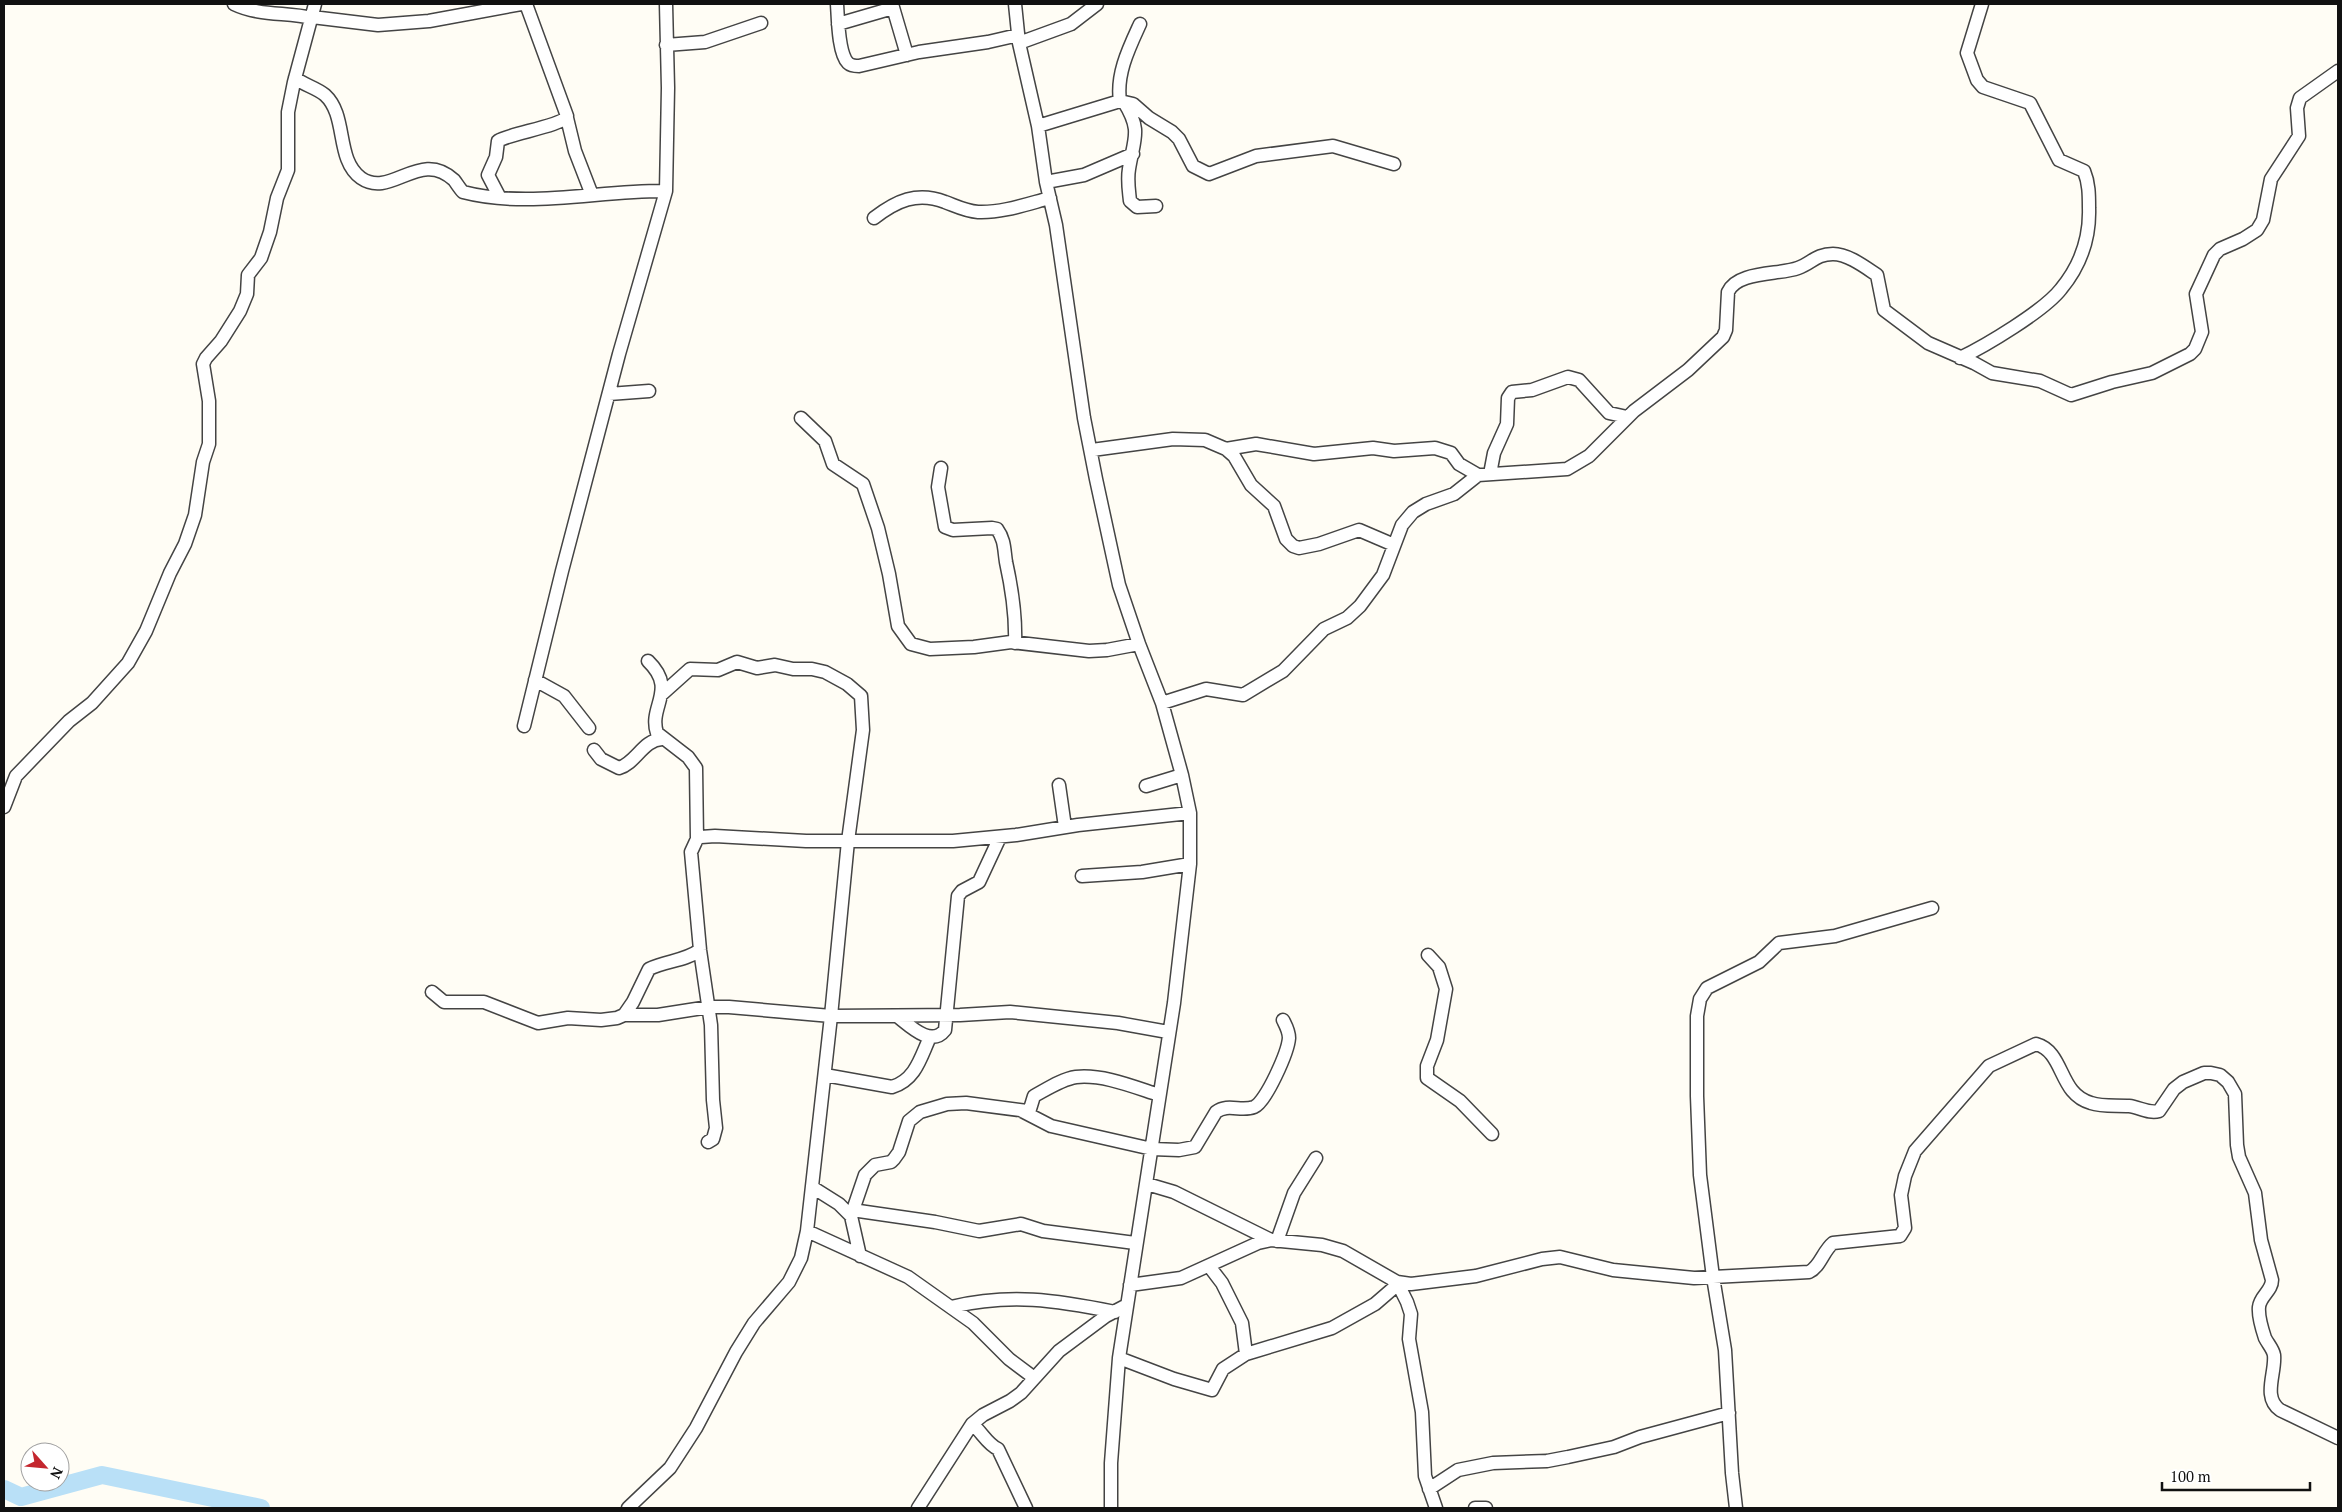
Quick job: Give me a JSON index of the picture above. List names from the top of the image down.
{
  "scale_bar": "100 m",
  "north": "bottom right"
}
